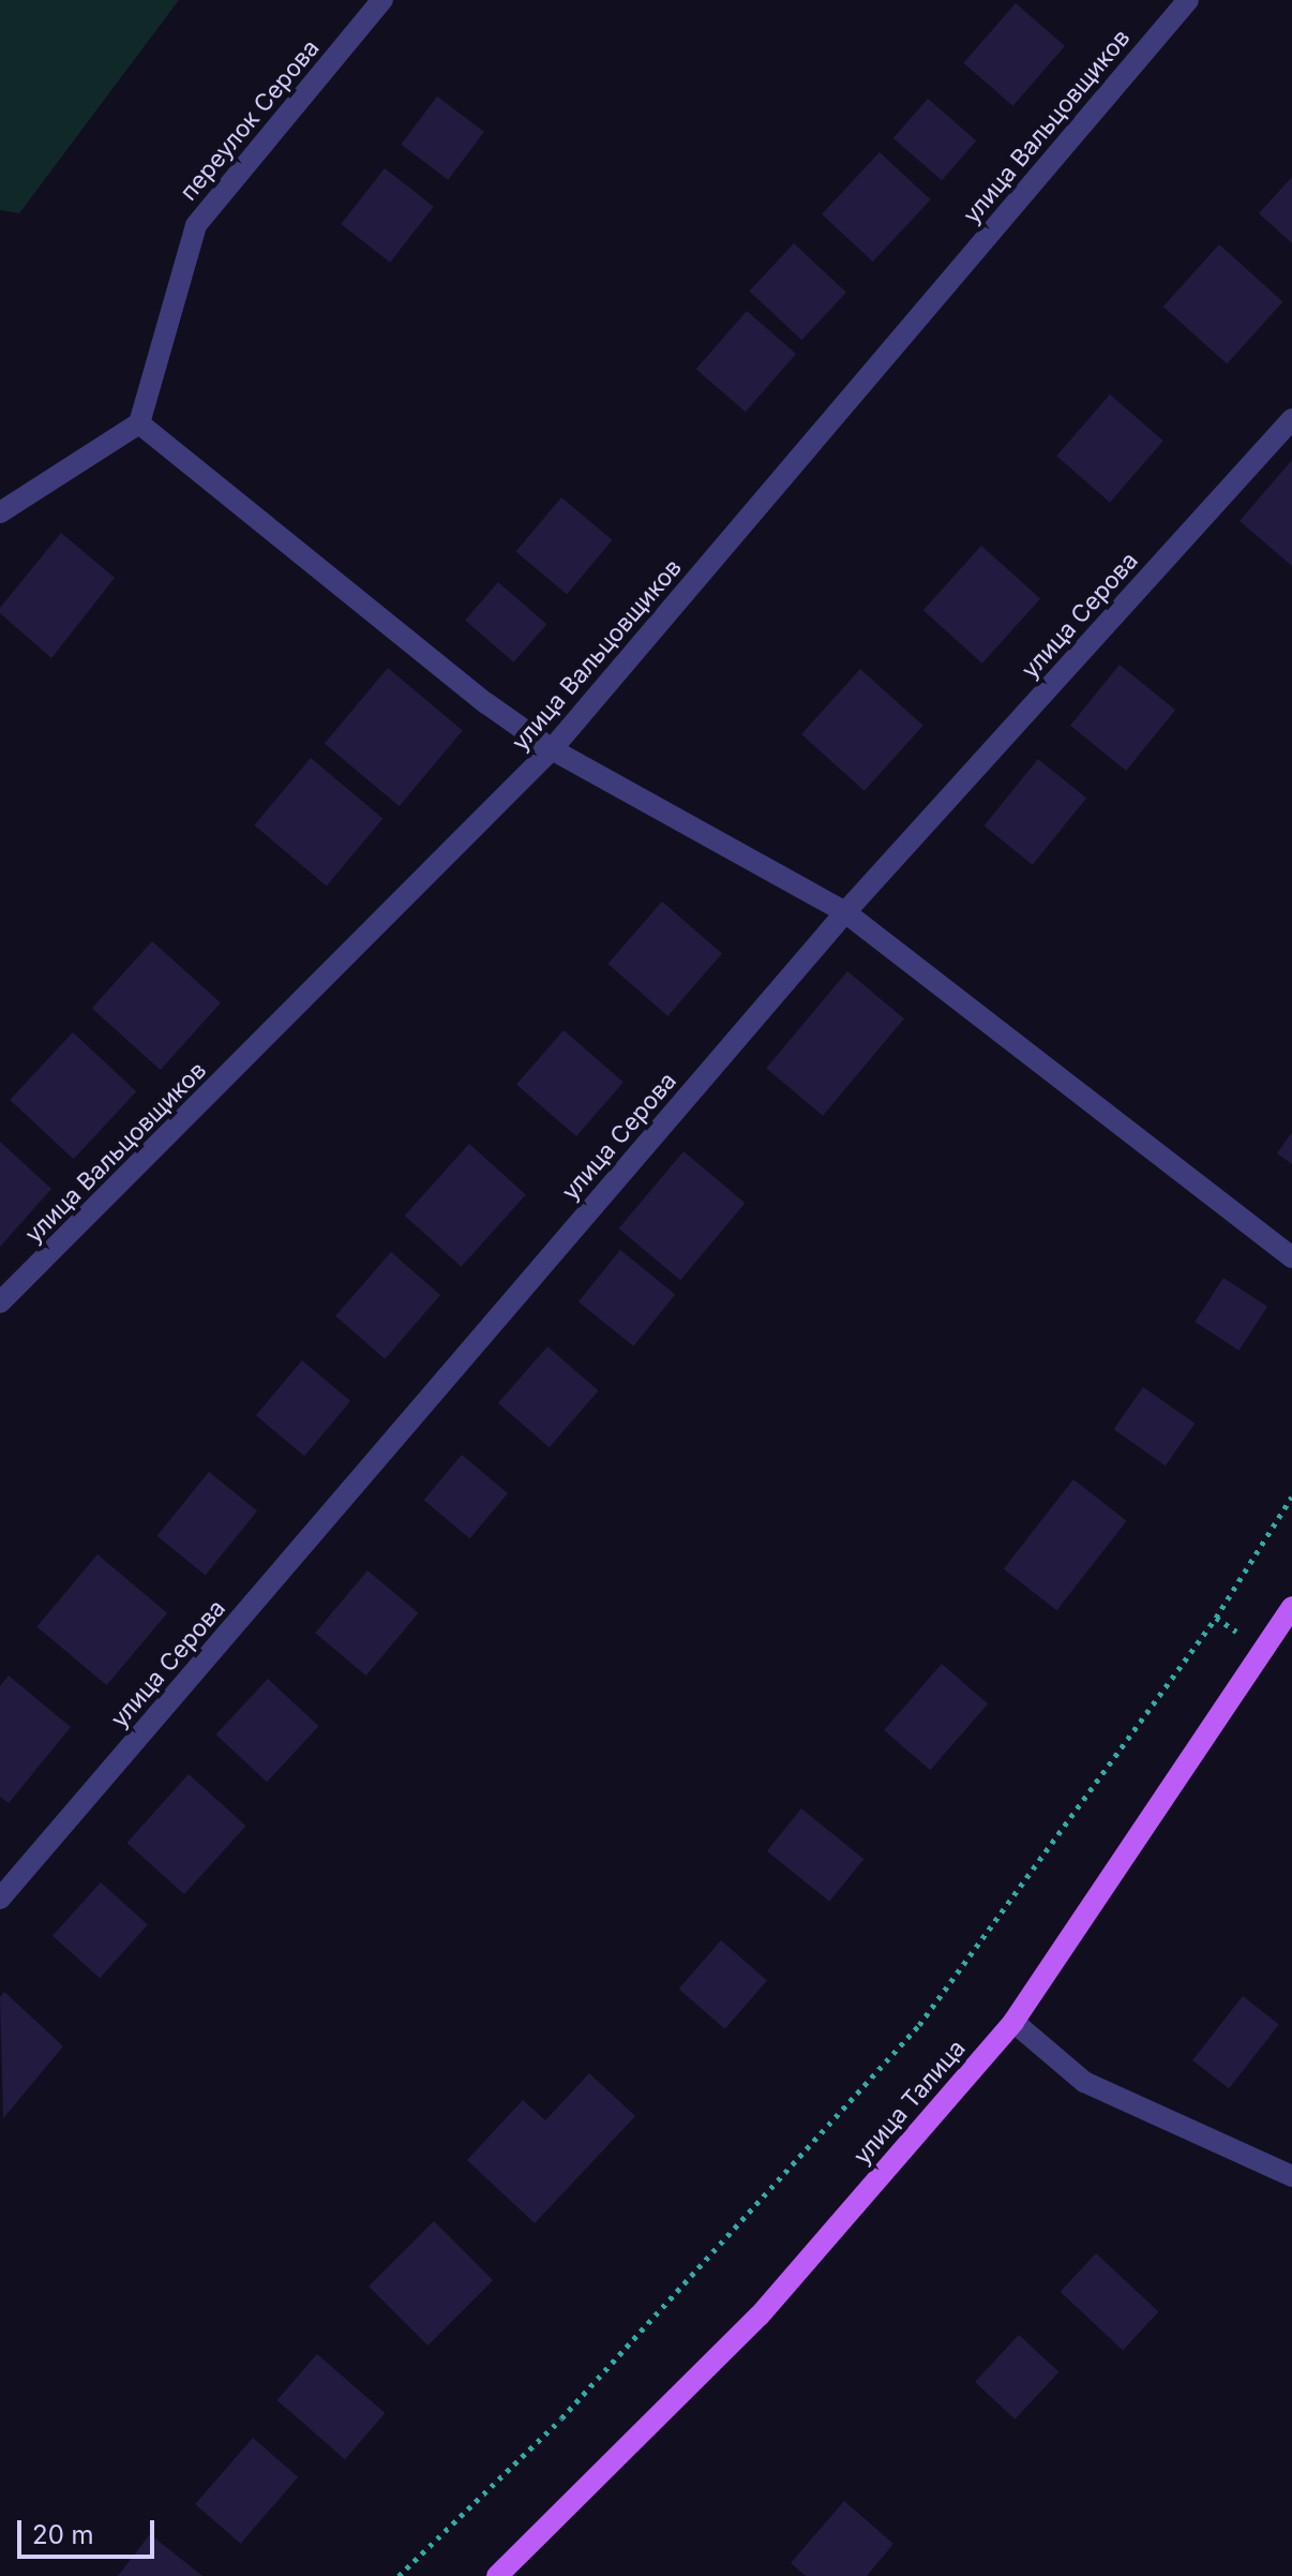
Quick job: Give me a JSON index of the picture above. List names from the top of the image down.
{
  "streets": {
    "main road": ["улица Талица"],
    "street": ["переулок Серова", "улица Вальцовщиков", "улица Серова"]
  },
  "scale_bar": "20 m"
}
